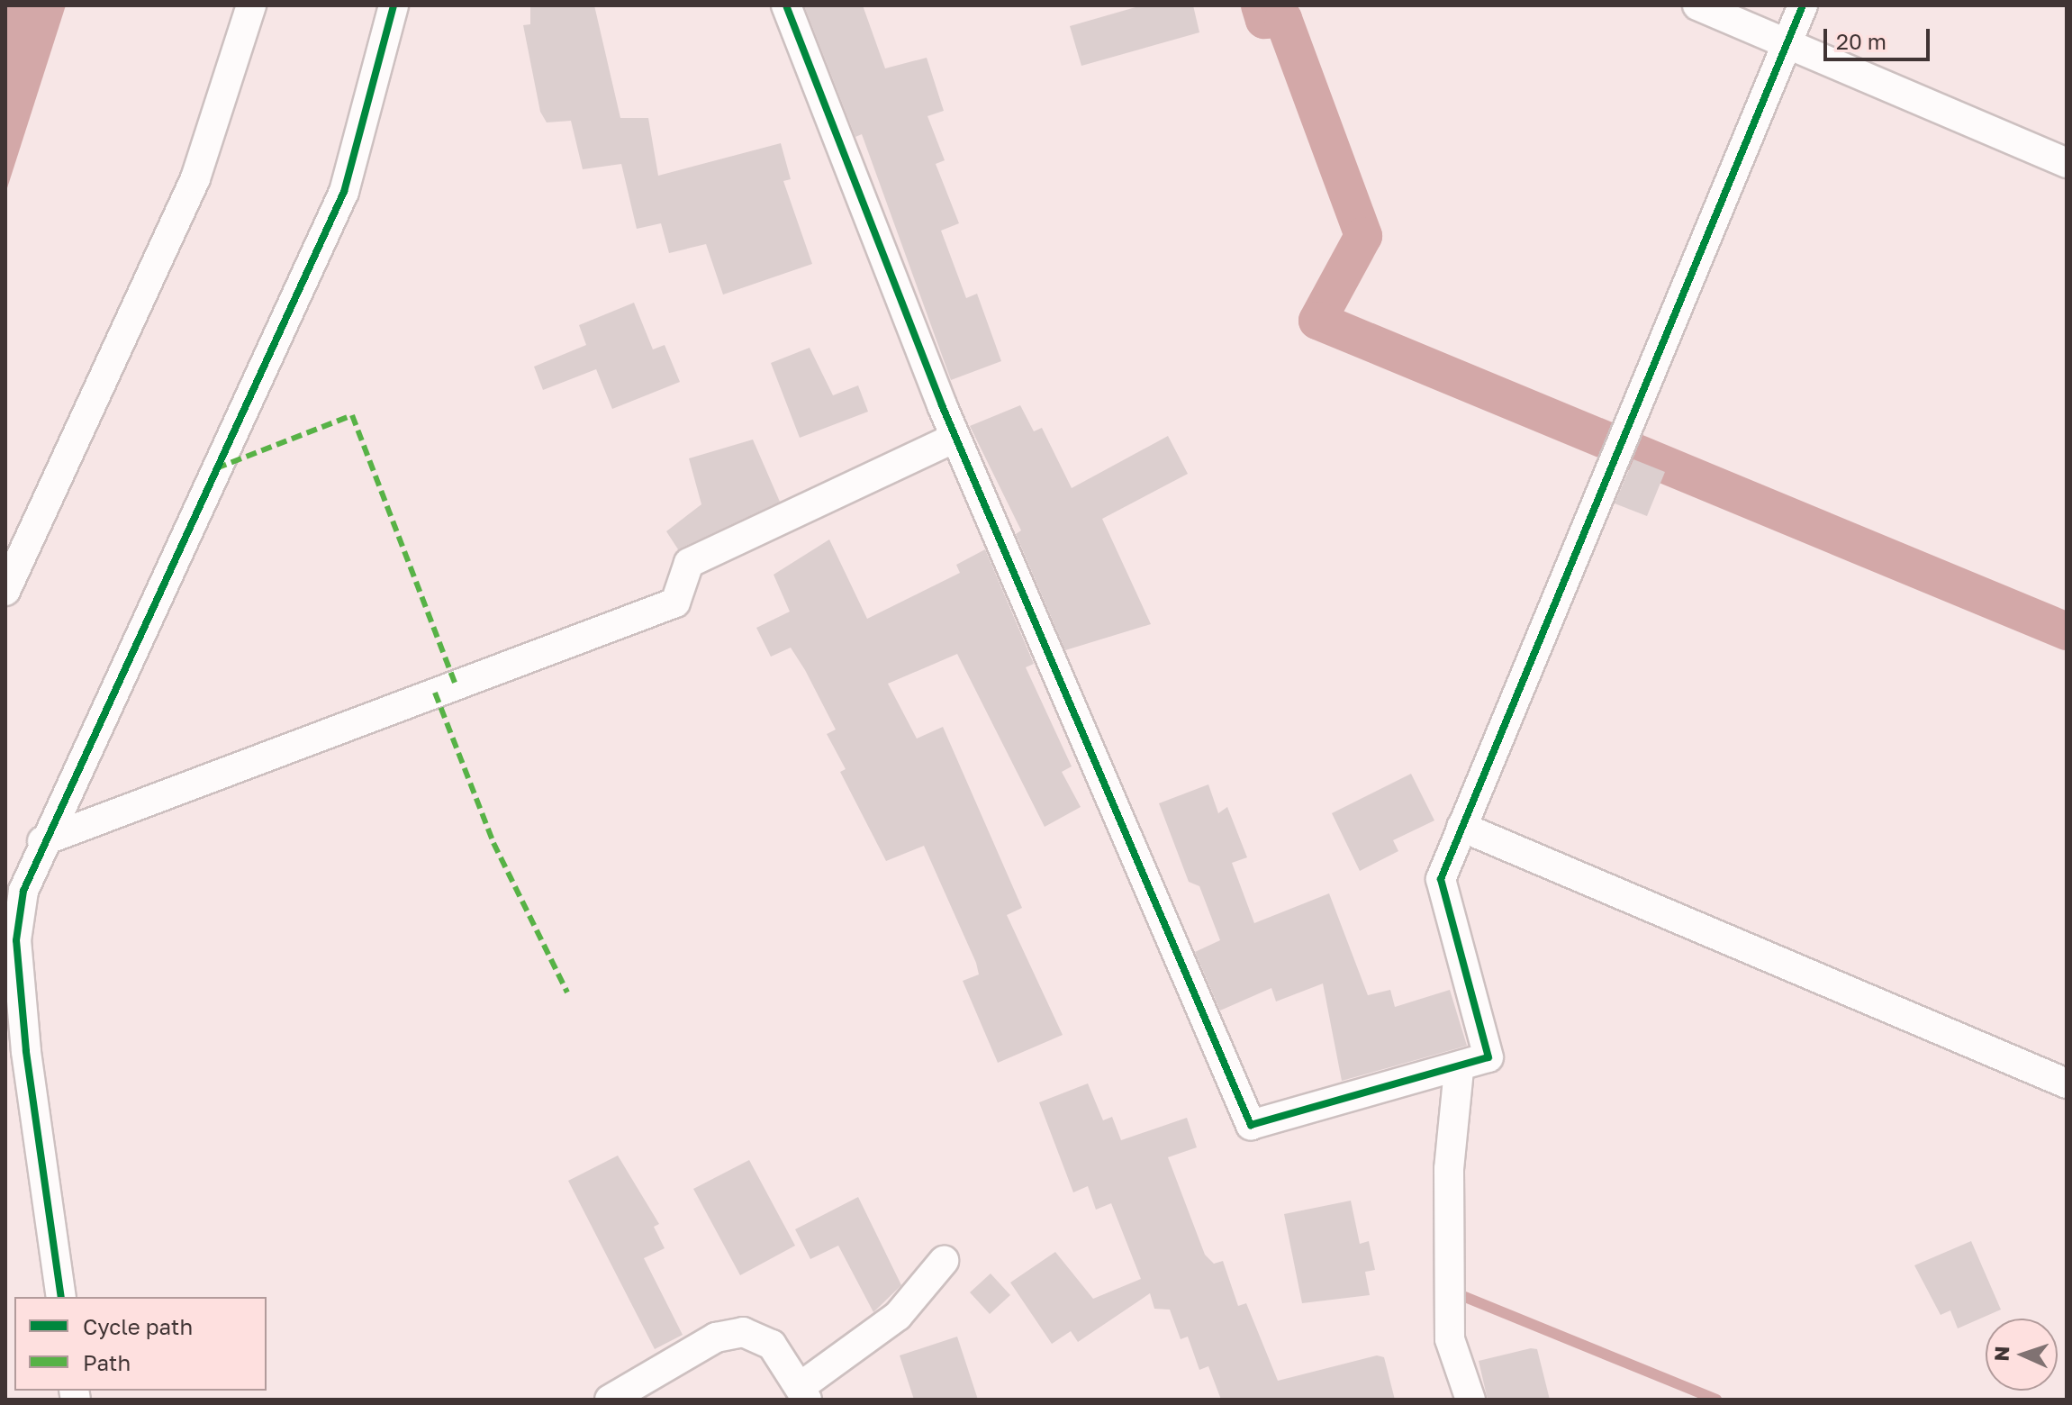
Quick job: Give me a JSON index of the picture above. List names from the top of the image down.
{
  "legend": ["Cycle path", "Path"],
  "scale_bar": "20 m",
  "north": "left"
}
